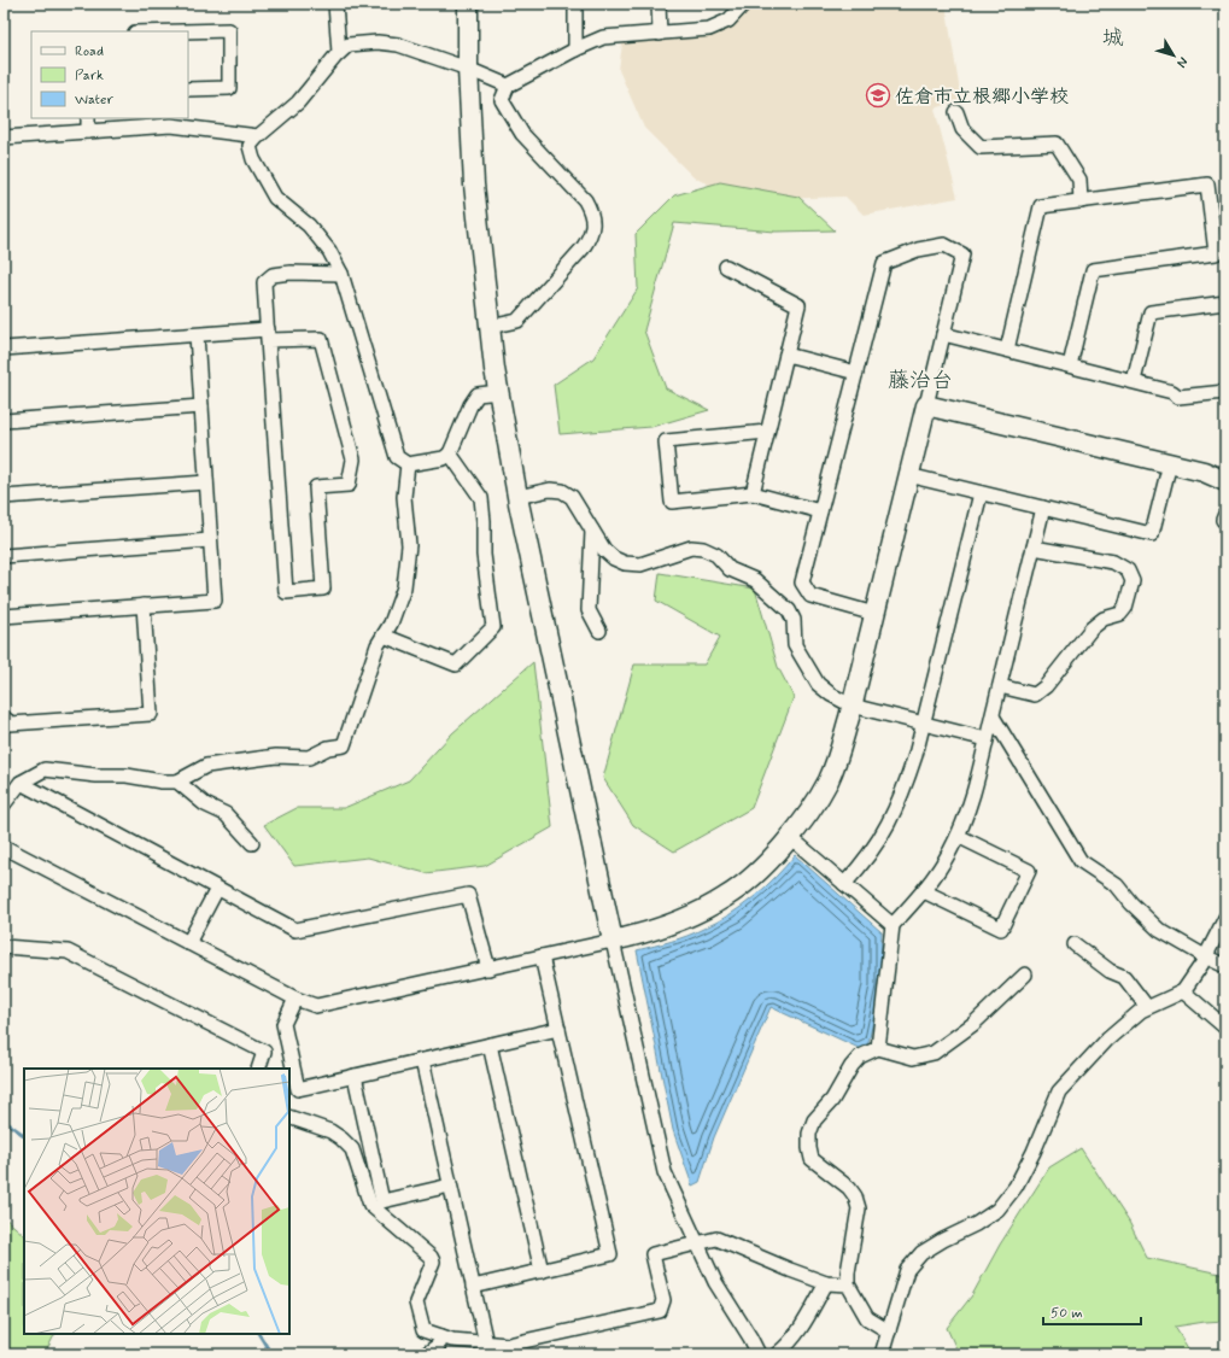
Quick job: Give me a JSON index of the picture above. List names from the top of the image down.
{
  "districts": ["城", "藤治台"],
  "places": {
    "school or university": ["佐倉市立根郷小学校"]
  },
  "legend": ["Road", "Park", "Water"],
  "scale_bar": "50 m",
  "north": "bottom right"
}
